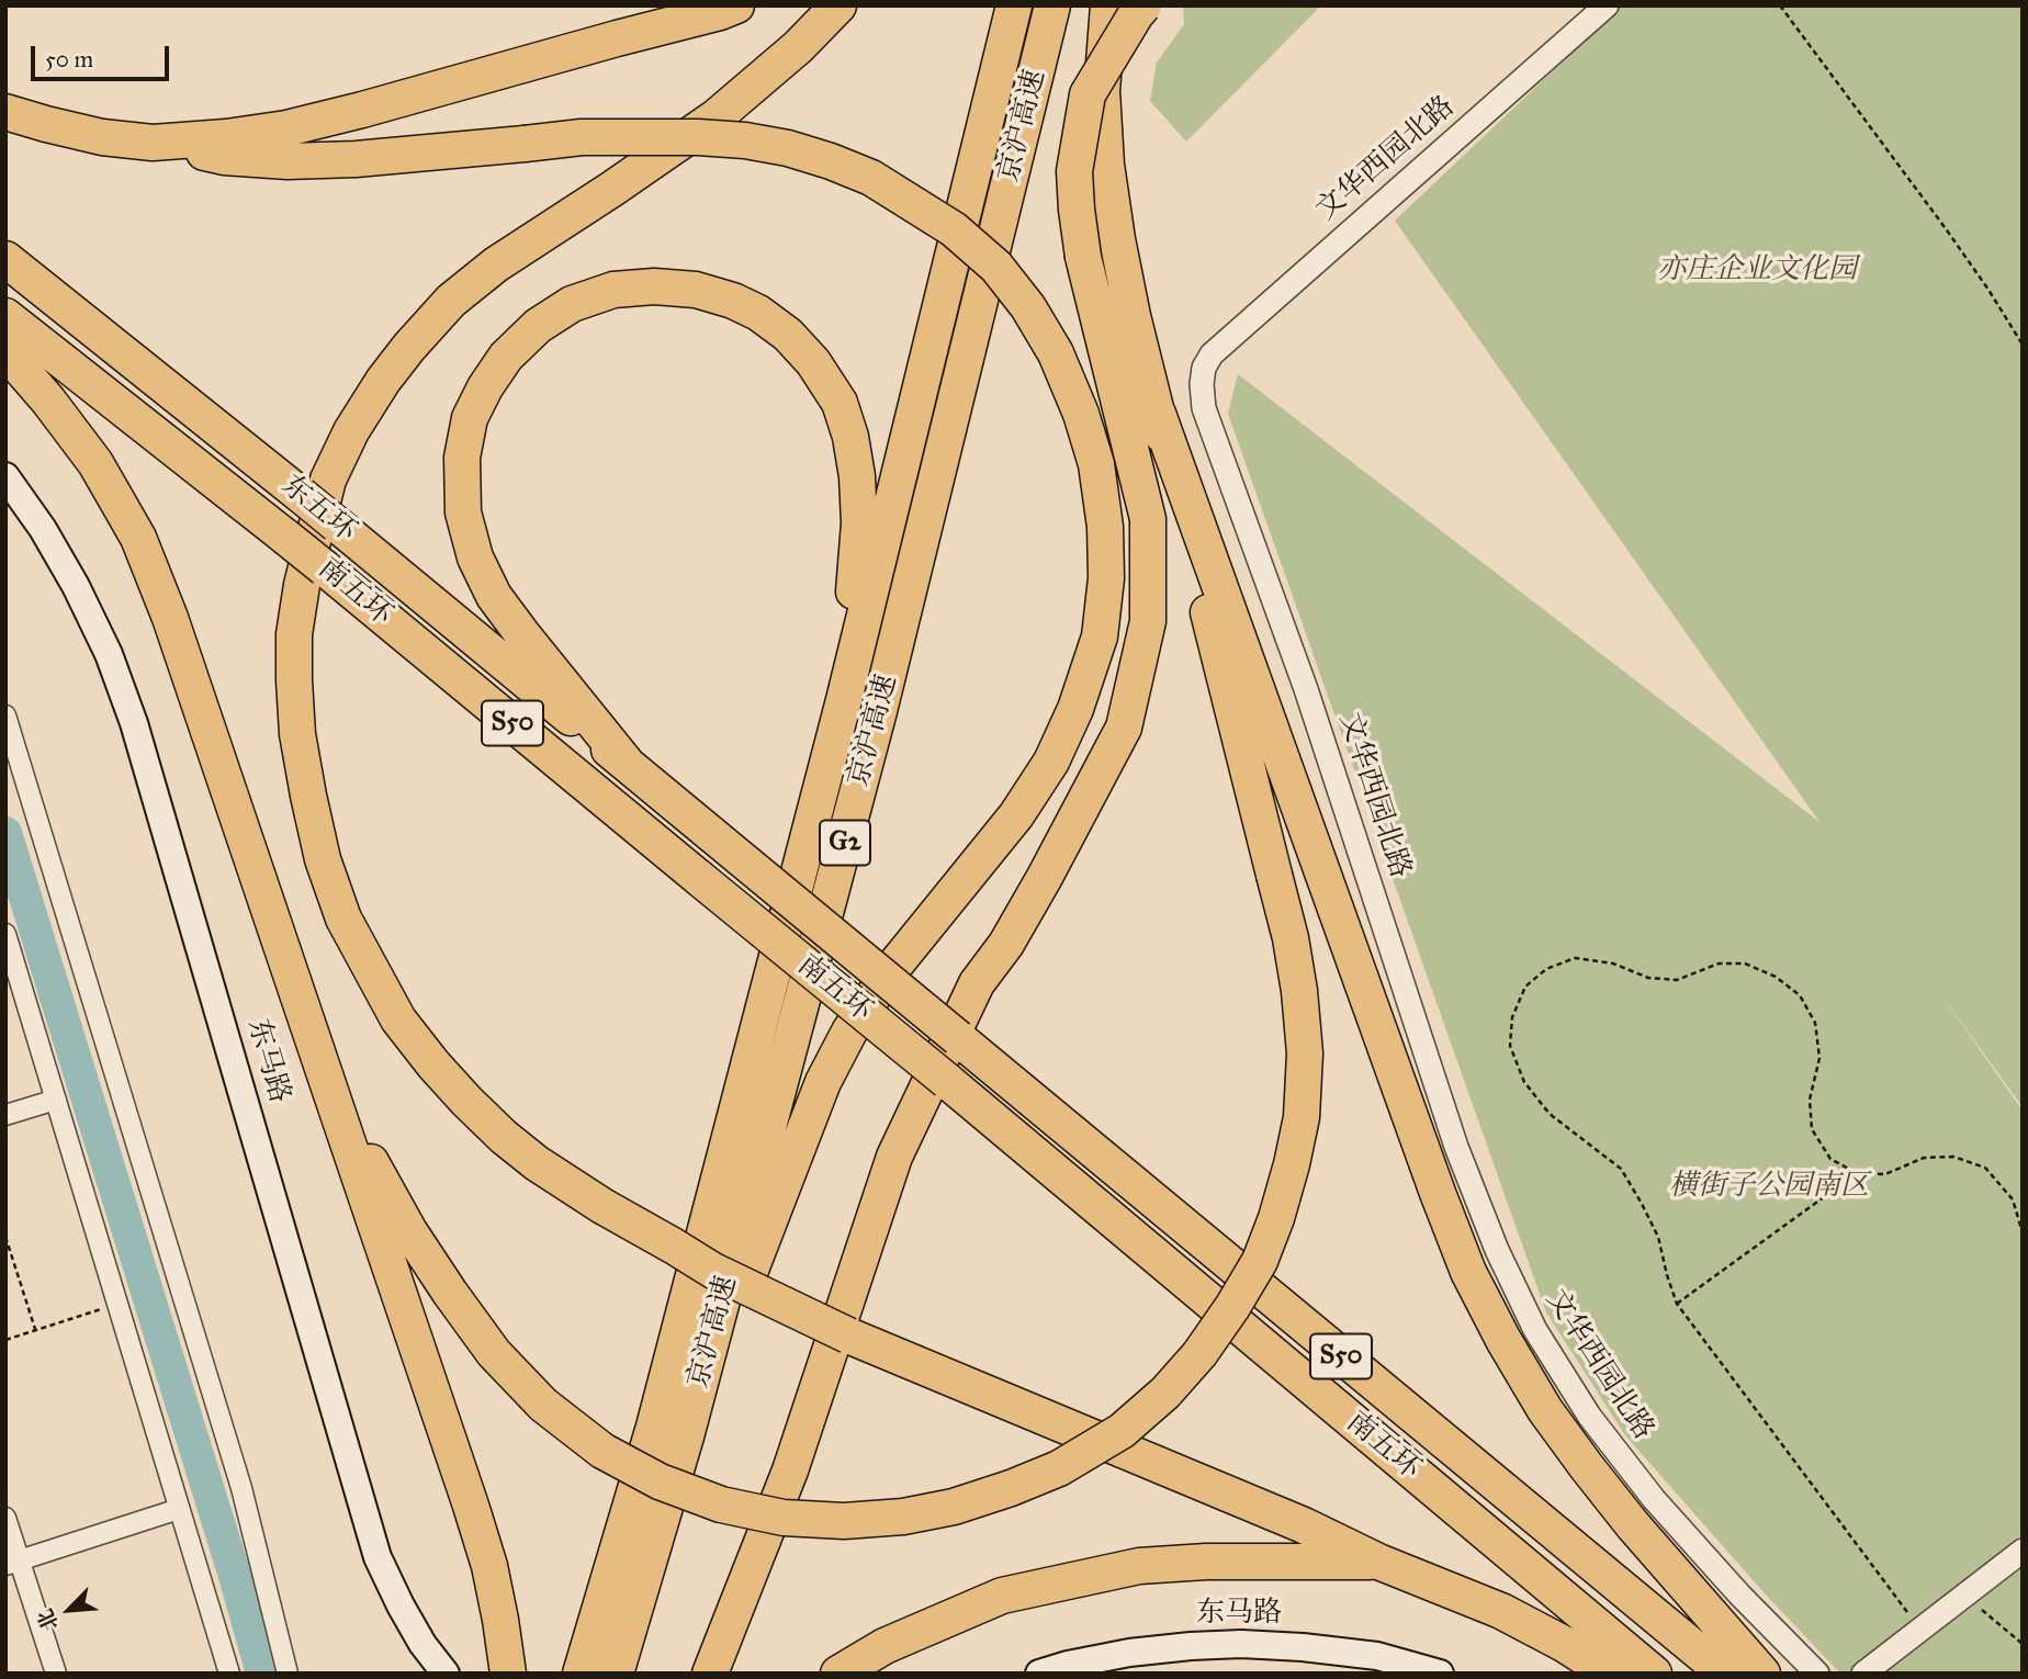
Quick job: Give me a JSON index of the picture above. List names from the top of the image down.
{
  "streets": {
    "highway": [
      "京沪高速",
      "东五环",
      "南五环",
      "S50",
      "G2"
    ],
    "main road": ["东马路"],
    "street": ["文华西园北路"]
  },
  "crossings": [
    ["东五环", "南五环"]
  ],
  "parks": ["亦庄企业文化园", "横街子公园南区"],
  "scale_bar": "50 m",
  "north": "bottom left"
}
